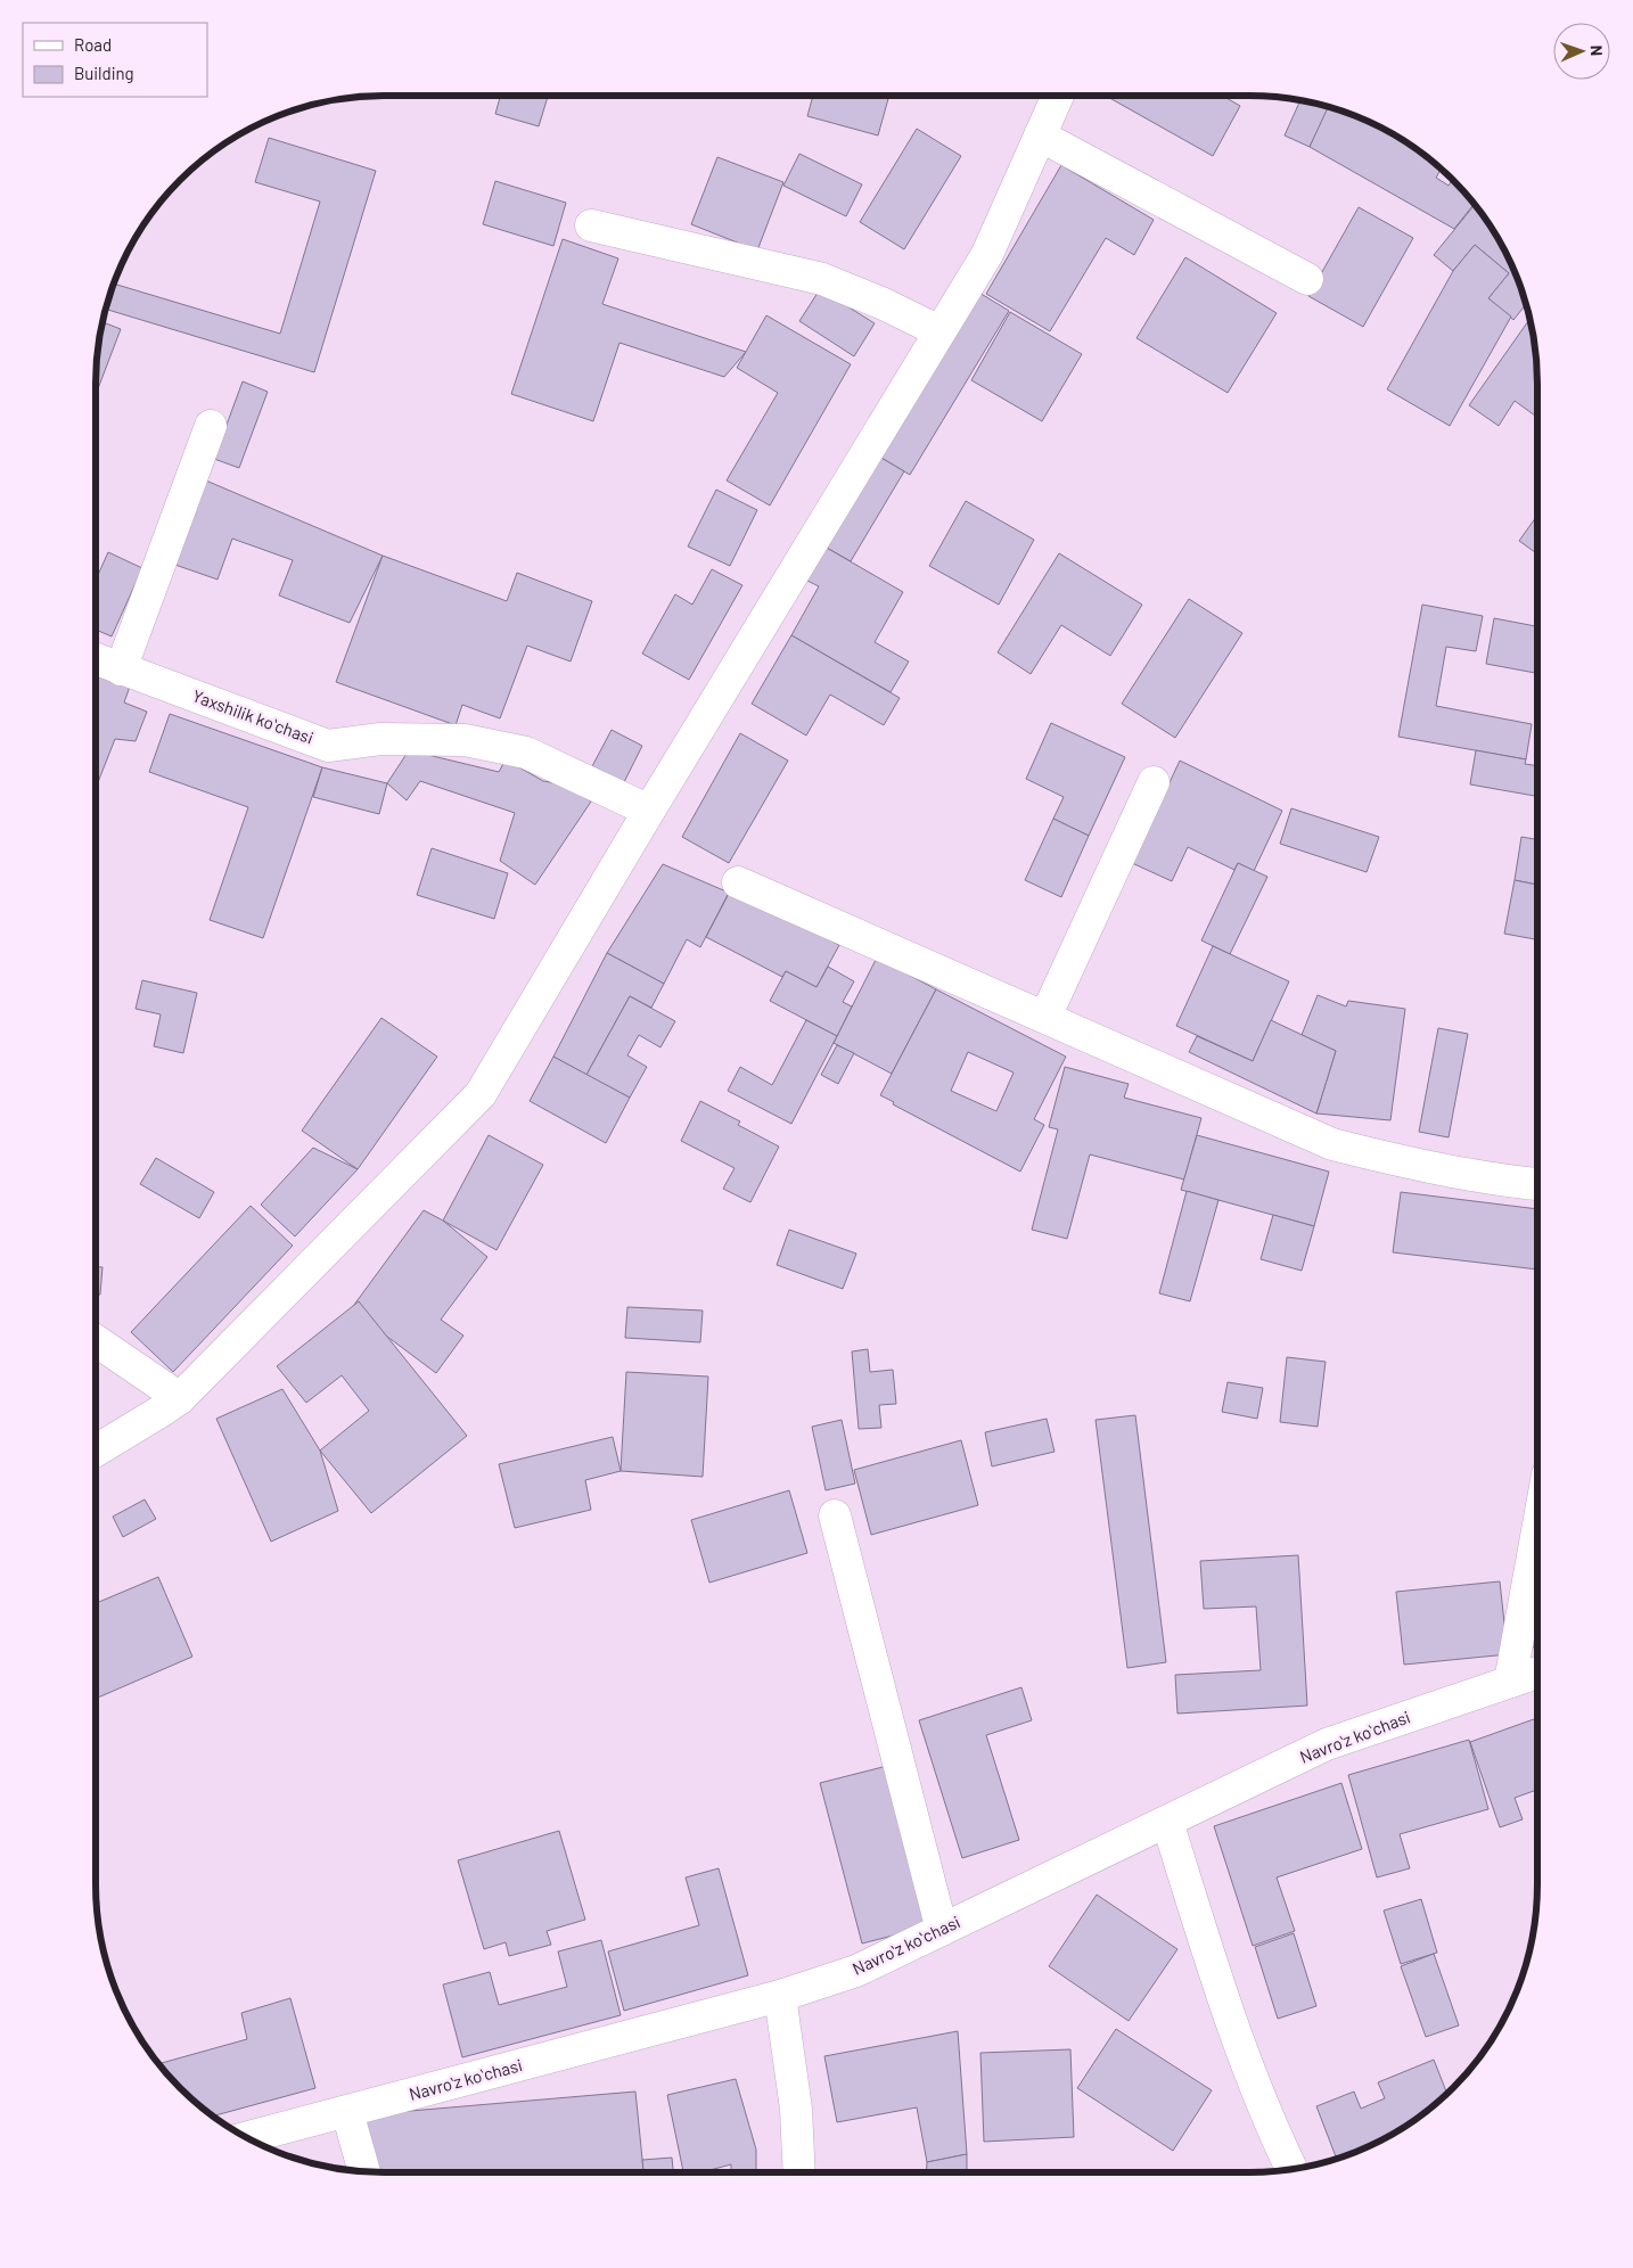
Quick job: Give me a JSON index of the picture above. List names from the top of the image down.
{
  "streets": {
    "street": ["Yaxshilik koʻchasi", "Navroʻz koʻchasi"]
  },
  "legend": ["Road", "Building"],
  "north": "right"
}
